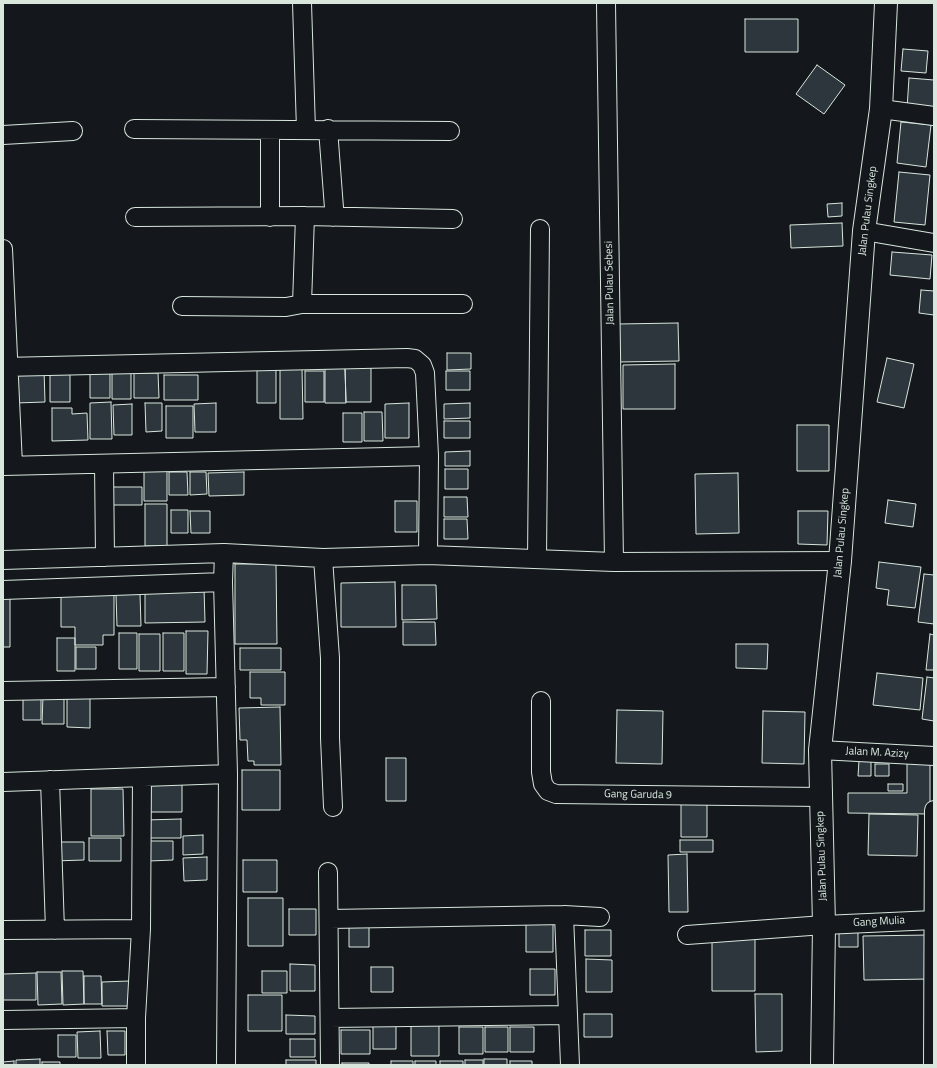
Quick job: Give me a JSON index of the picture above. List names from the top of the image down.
{
  "streets": {
    "street": [
      "Jalan Pulau Singkep",
      "Jalan Pulau Sebesi",
      "Jalan M. Azizy",
      "Gang Garuda 9",
      "Gang Mulia"
    ]
  },
  "crossings": [
    ["Jalan Pulau Singkep", "Jalan M. Azizy"],
    ["Jalan Pulau Singkep", "Gang Garuda 9"],
    ["Jalan Pulau Singkep", "Gang Mulia"]
  ]
}
